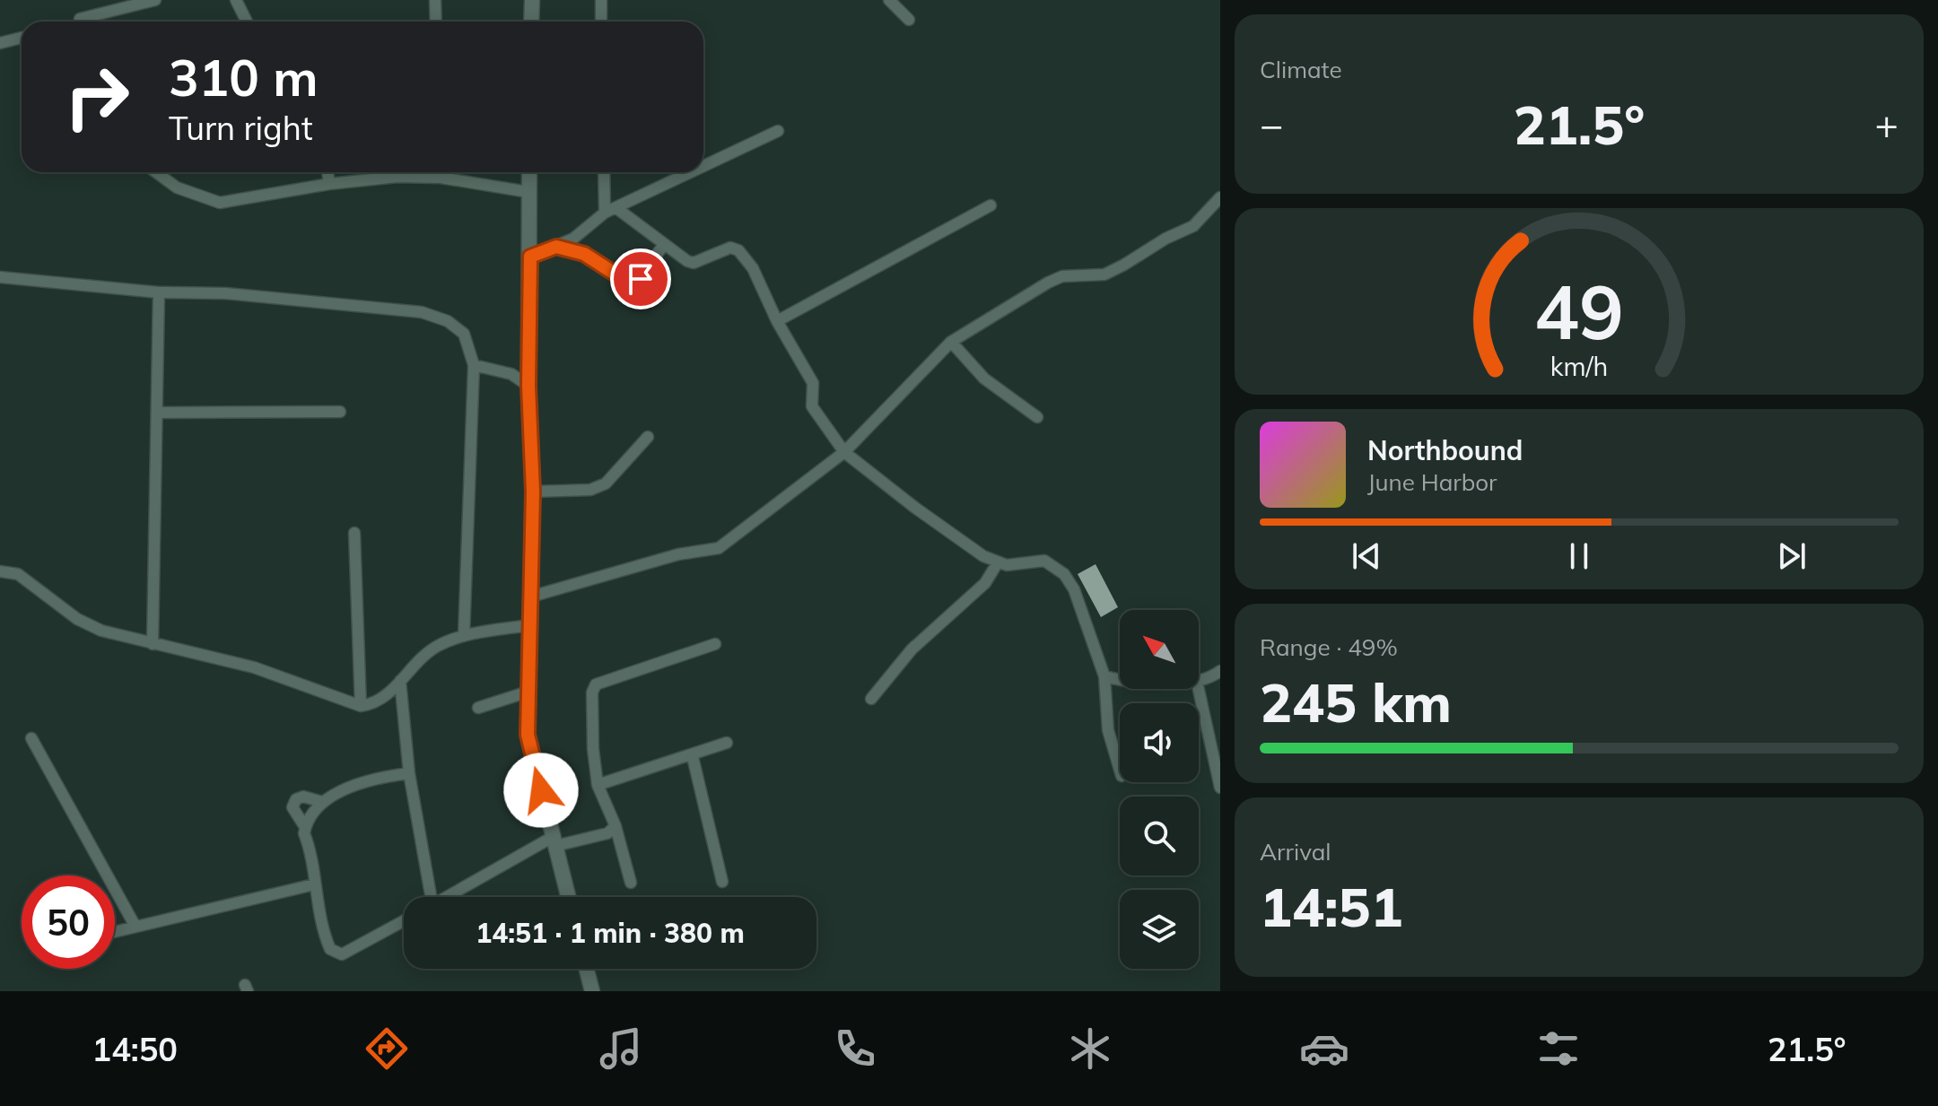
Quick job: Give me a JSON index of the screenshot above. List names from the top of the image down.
{
  "north": "top left",
  "page": {
    "tile": [
      "Climate",
      ["Range · 49%", "245 km"],
      ["Arrival", "14:51"]
    ],
    "turn": ["310 m", "Turn right"],
    "heat": ["−", "21.5°", "+"],
    "song": ["Northbound", "June Harbor"],
    "limit": "50",
    "trip": "14:51 · 1 min · 380 m",
    "tabs": ["14:50", "21.5°"],
    "gauge": ["49", "km/h"]
  }
}
